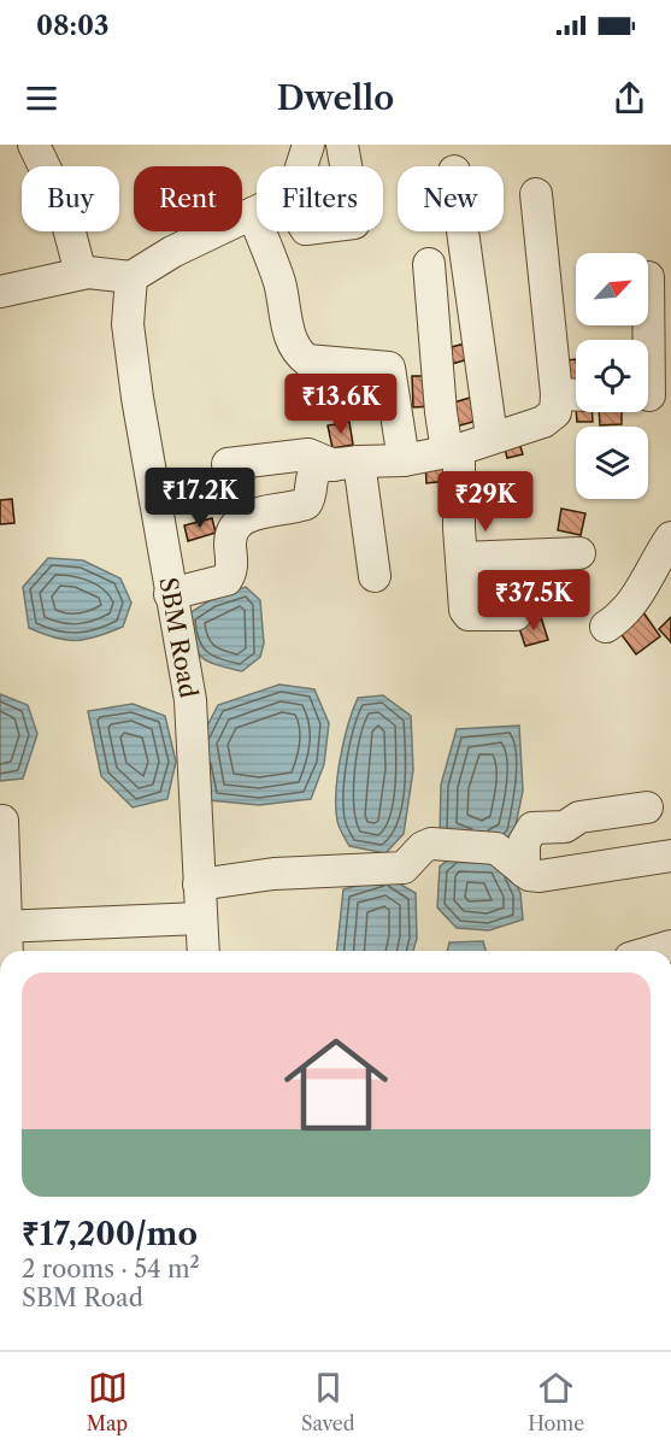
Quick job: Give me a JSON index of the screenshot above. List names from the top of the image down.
{
  "streets": {
    "street": ["SBM Road"]
  },
  "north": "top right",
  "page": {
    "status": "08:03",
    "header": "Dwello",
    "chip": [
      "Buy",
      "Rent",
      "Filters",
      "New"
    ],
    "price": [
      "₹13.6K",
      "₹17.2K",
      "₹29K",
      "₹37.5K"
    ],
    "list": [
      {
        "name": "₹17,200/mo",
        "note": "2 rooms · 54 m² · SBM Road"
      }
    ],
    "tabs": ["Map", "Saved", "Home"]
  }
}
